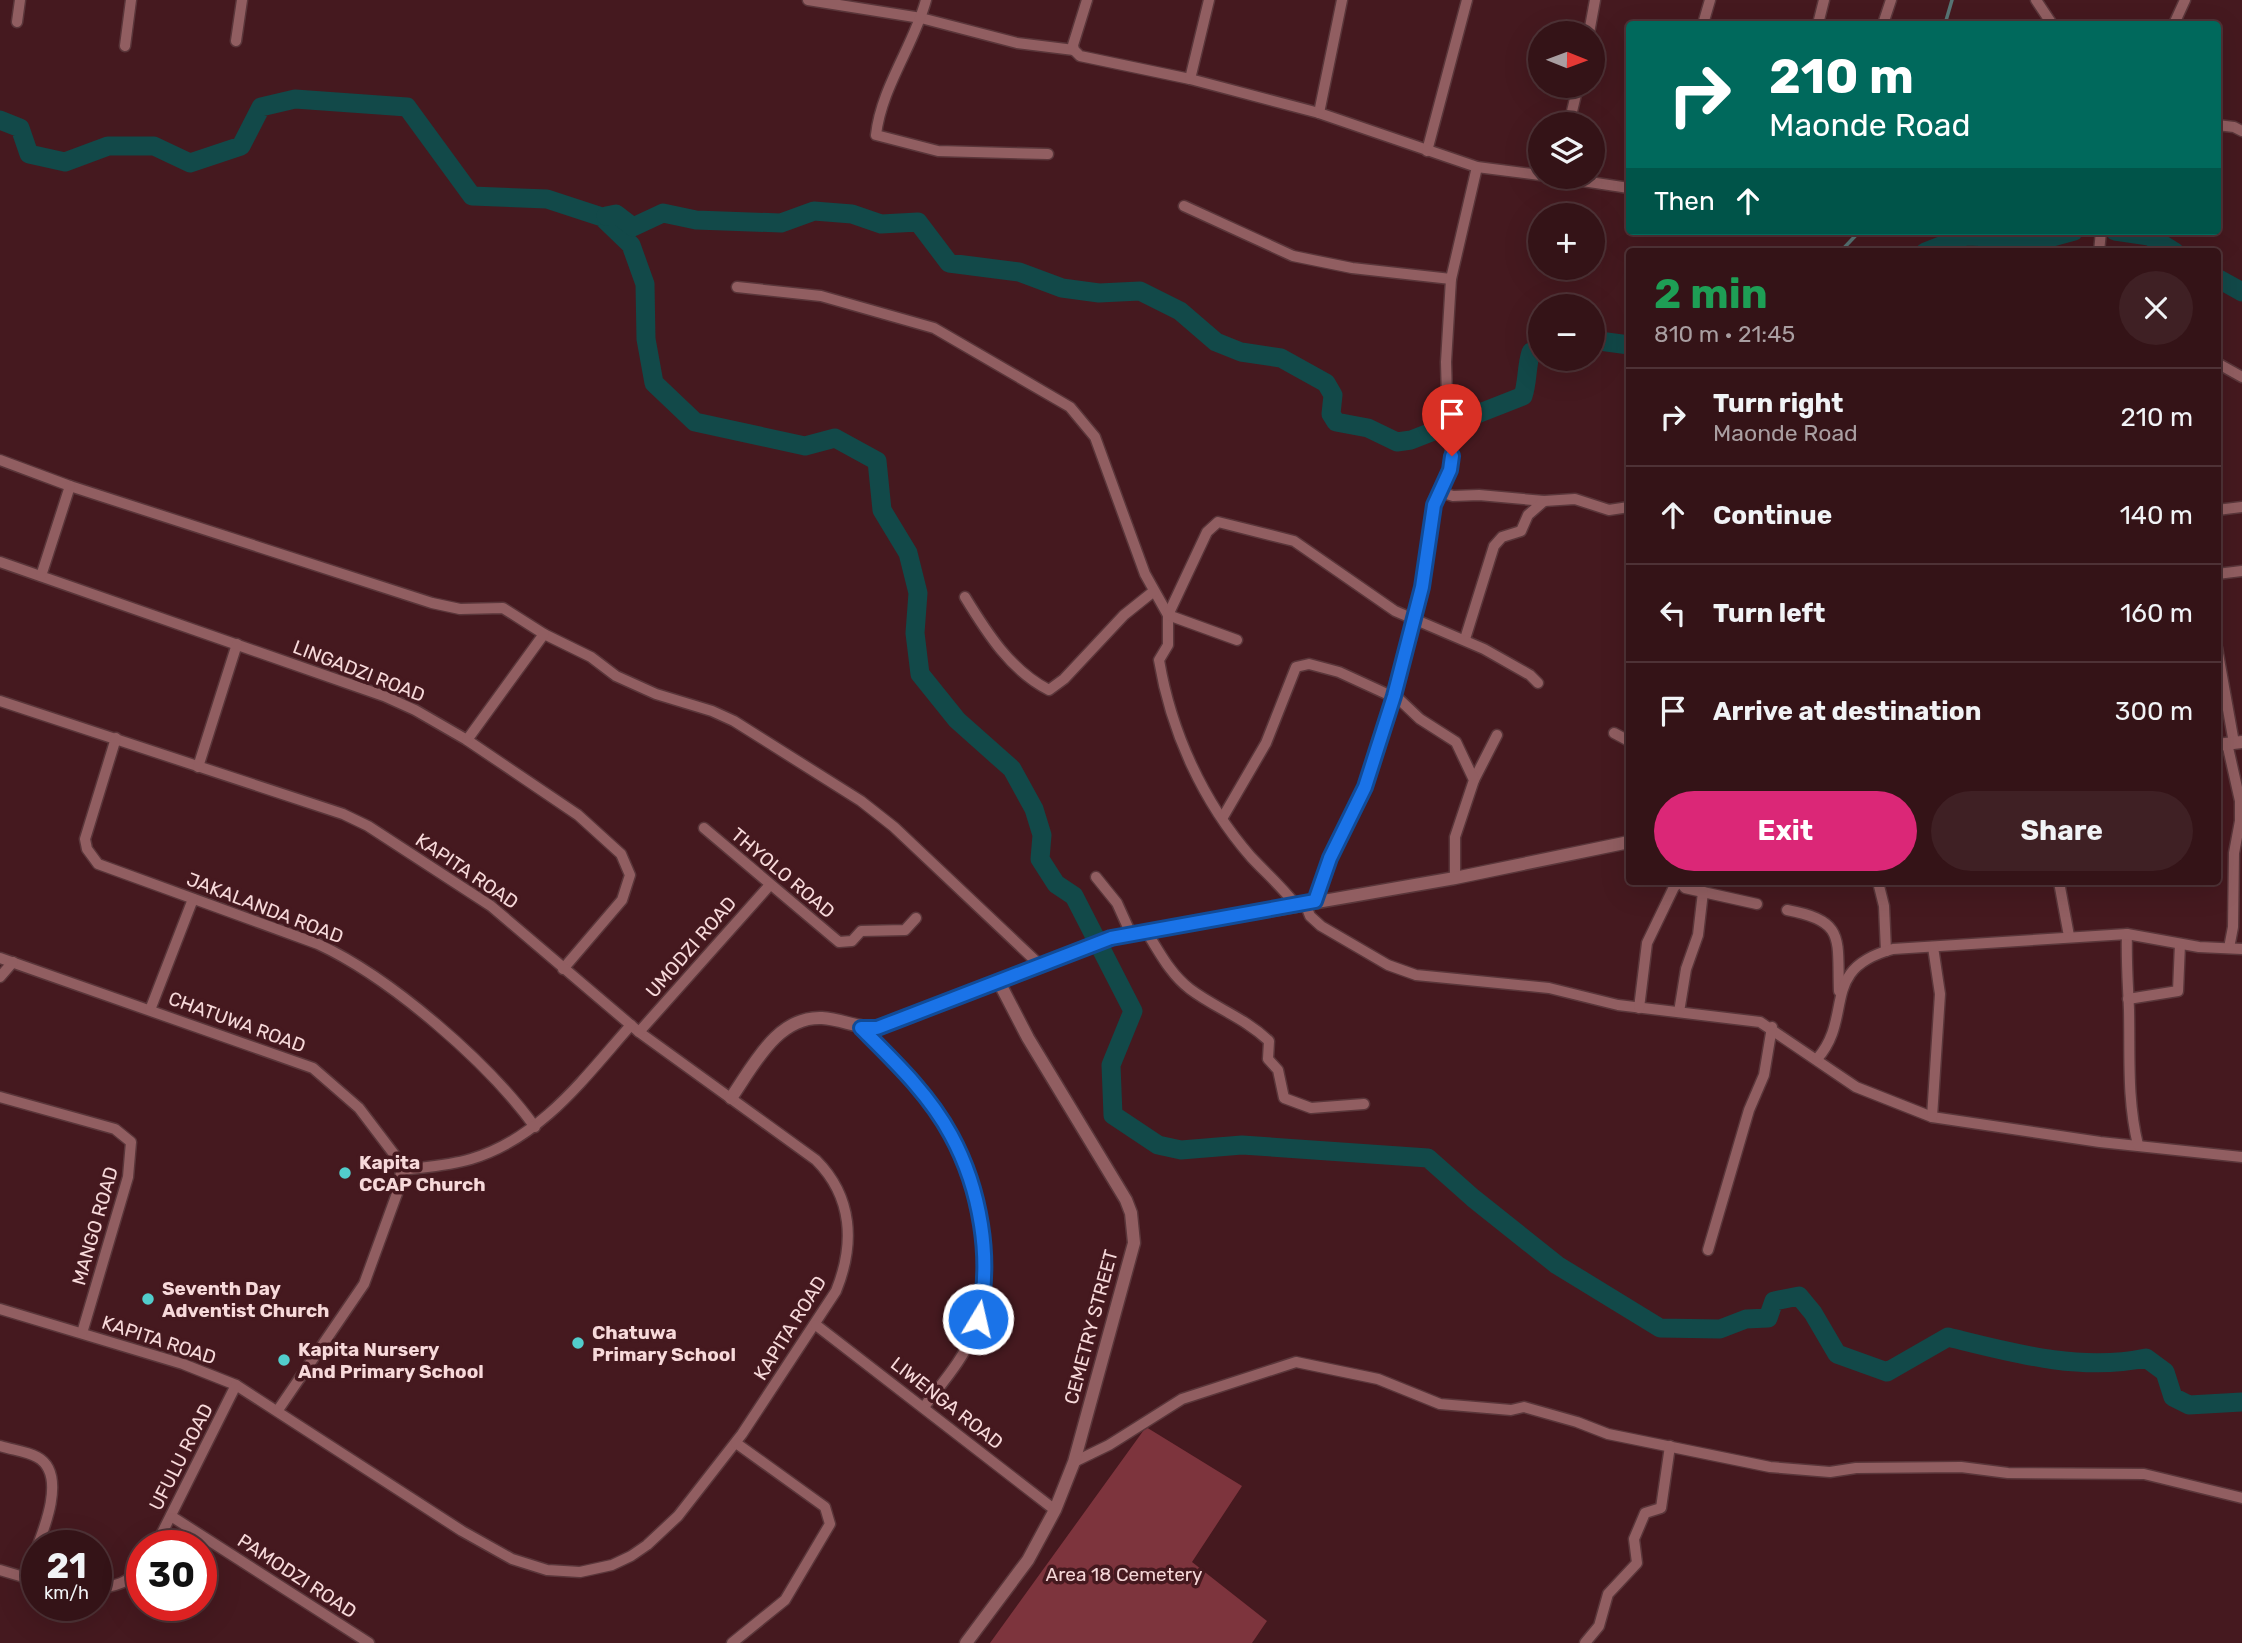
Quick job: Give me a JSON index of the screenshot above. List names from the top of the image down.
{
  "streets": {
    "street": [
      "LINGADZI ROAD",
      "KAPITA ROAD",
      "THYOLO ROAD",
      "JAKALANDA ROAD",
      "UMODZI ROAD",
      "CHATUWA ROAD",
      "MANGO ROAD",
      "CEMETRY STREET",
      "LIWENGA ROAD",
      "UFULU ROAD",
      "PAMODZI ROAD"
    ]
  },
  "crossings": [
    ["LINGADZI ROAD", "KAPITA ROAD"],
    ["KAPITA ROAD", "JAKALANDA ROAD"],
    ["KAPITA ROAD", "UMODZI ROAD"],
    ["KAPITA ROAD", "MANGO ROAD"],
    ["KAPITA ROAD", "LIWENGA ROAD"],
    ["KAPITA ROAD", "UFULU ROAD"],
    ["THYOLO ROAD", "UMODZI ROAD"],
    ["JAKALANDA ROAD", "UMODZI ROAD"],
    ["UMODZI ROAD", "CHATUWA ROAD"],
    ["CEMETRY STREET", "LIWENGA ROAD"],
    ["UFULU ROAD", "PAMODZI ROAD"]
  ],
  "parks": ["Area 18 Cemetery"],
  "places": [
    "Kapita CCAP Church",
    "Seventh Day Adventist Church",
    "Chatuwa Primary School",
    "Kapita Nursery And Primary School"
  ],
  "north": "right",
  "page": {
    "map_buttons": ["+", "−"],
    "turn": ["210 m", "Maonde Road"],
    "then": "Then",
    "heading": ["2 min", "810 m · 21:45"],
    "list": [
      {
        "name": "Turn right",
        "note": "Maonde Road",
        "value": "210 m"
      },
      {
        "name": "Continue",
        "value": "140 m"
      },
      {
        "name": "Turn left",
        "value": "160 m"
      },
      {
        "name": "Arrive at destination",
        "value": "300 m"
      }
    ],
    "buttons": ["Exit", "Share"],
    "speed": "21 km/h",
    "limit": "30"
  }
}
